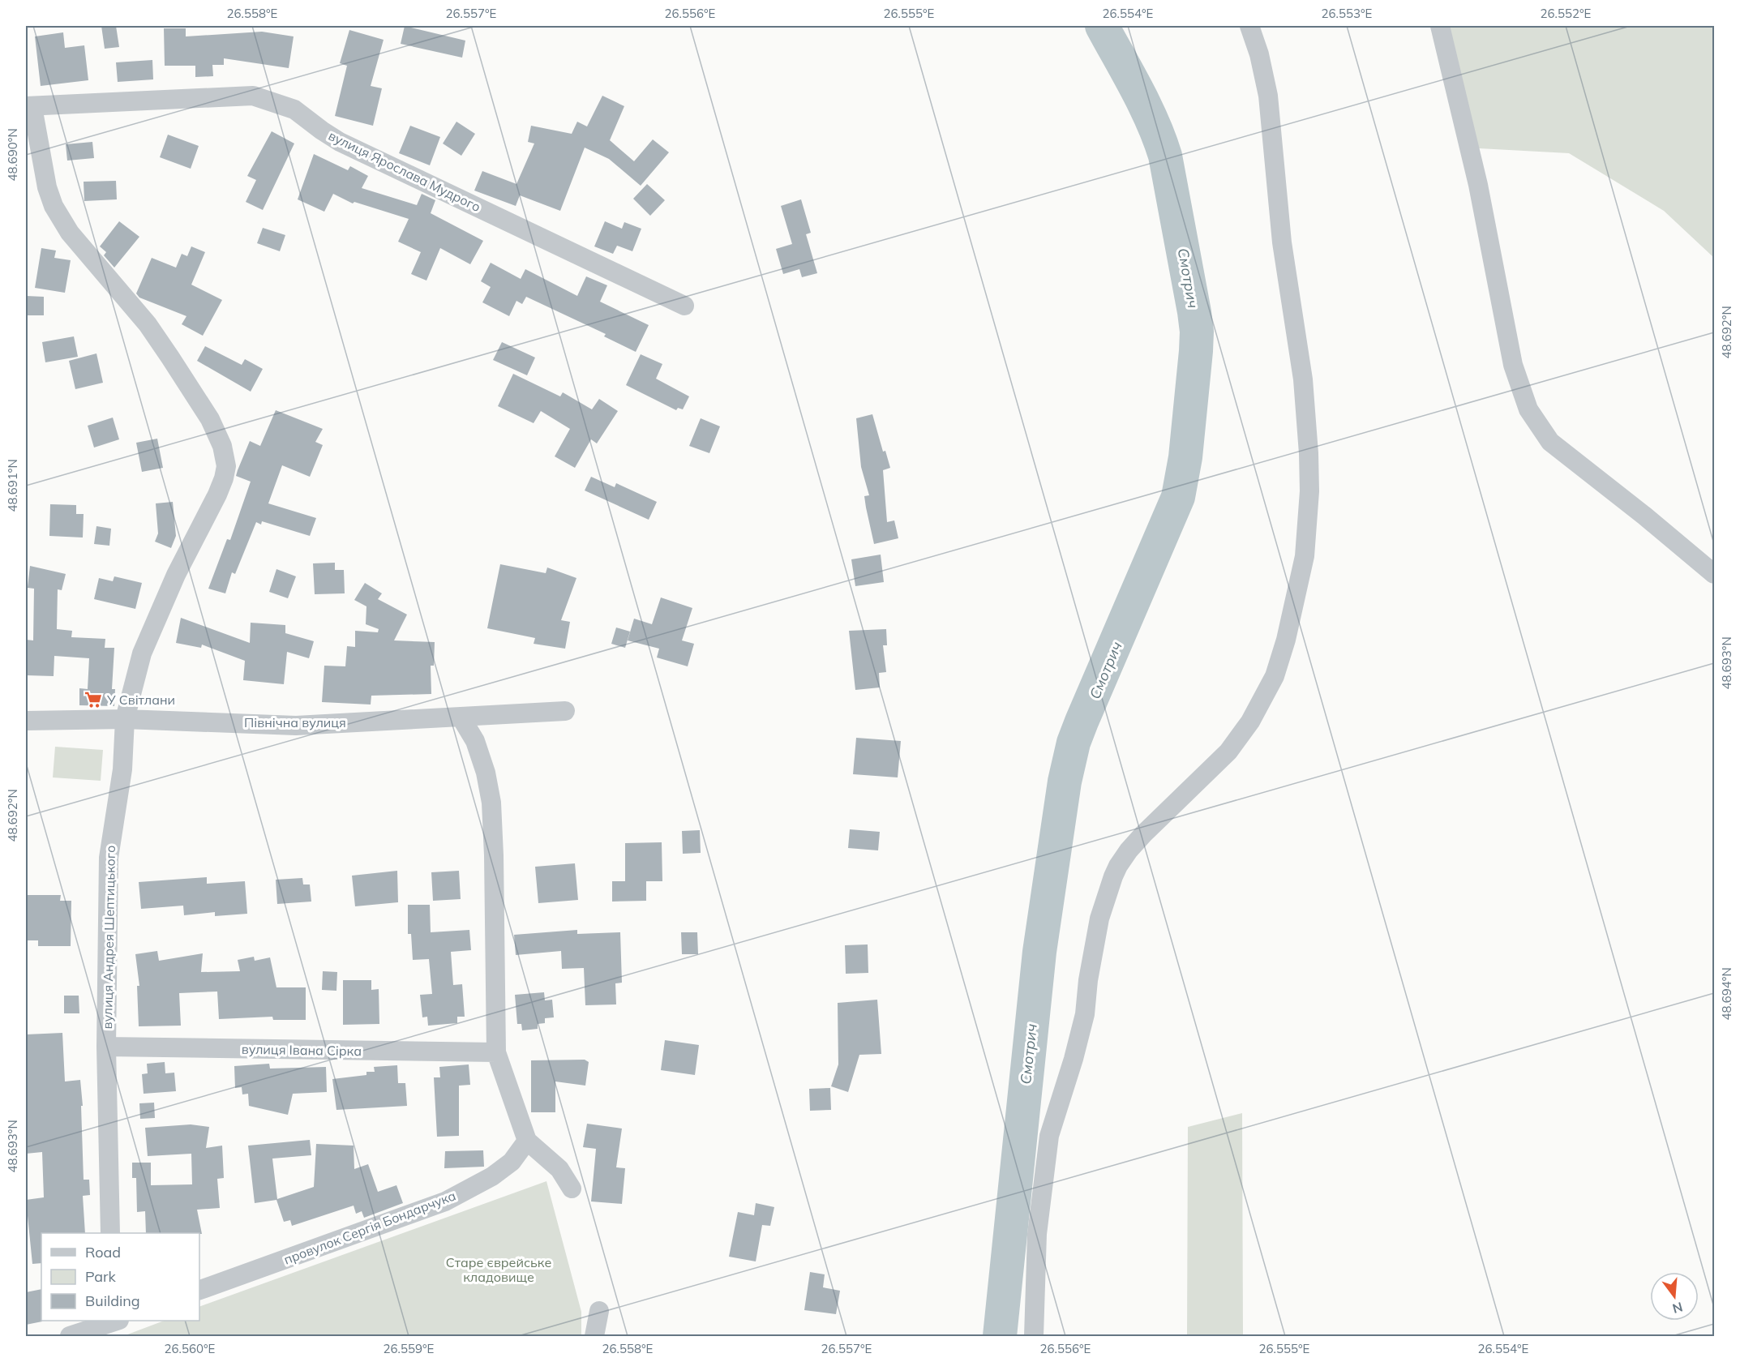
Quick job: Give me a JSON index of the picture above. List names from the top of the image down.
{
  "streets": {
    "street": [
      "вулиця Ярослава Мудрого",
      "Північна вулиця",
      "вулиця Андрея Шептицького",
      "вулиця Івана Сірка",
      "провулок Сергія Бондарчука"
    ]
  },
  "crossings": [
    ["вулиця Ярослава Мудрого", "вулиця Андрея Шептицького"],
    ["Північна вулиця", "вулиця Андрея Шептицького"],
    ["вулиця Андрея Шептицького", "вулиця Івана Сірка"]
  ],
  "water": ["Смотрич"],
  "parks": ["Старе єврейське кладовище"],
  "places": {
    "supermarket": ["У Світлани"]
  },
  "legend": ["Road", "Park", "Building"],
  "north": "bottom",
  "coordinates": [
    "26.558°E",
    "26.557°E",
    "26.556°E",
    "26.555°E",
    "26.554°E",
    "26.553°E",
    "26.552°E",
    "48.690°N",
    "48.692°N",
    "48.691°N",
    "48.693°N",
    "48.694°N",
    "26.560°E",
    "26.559°E"
  ]
}
